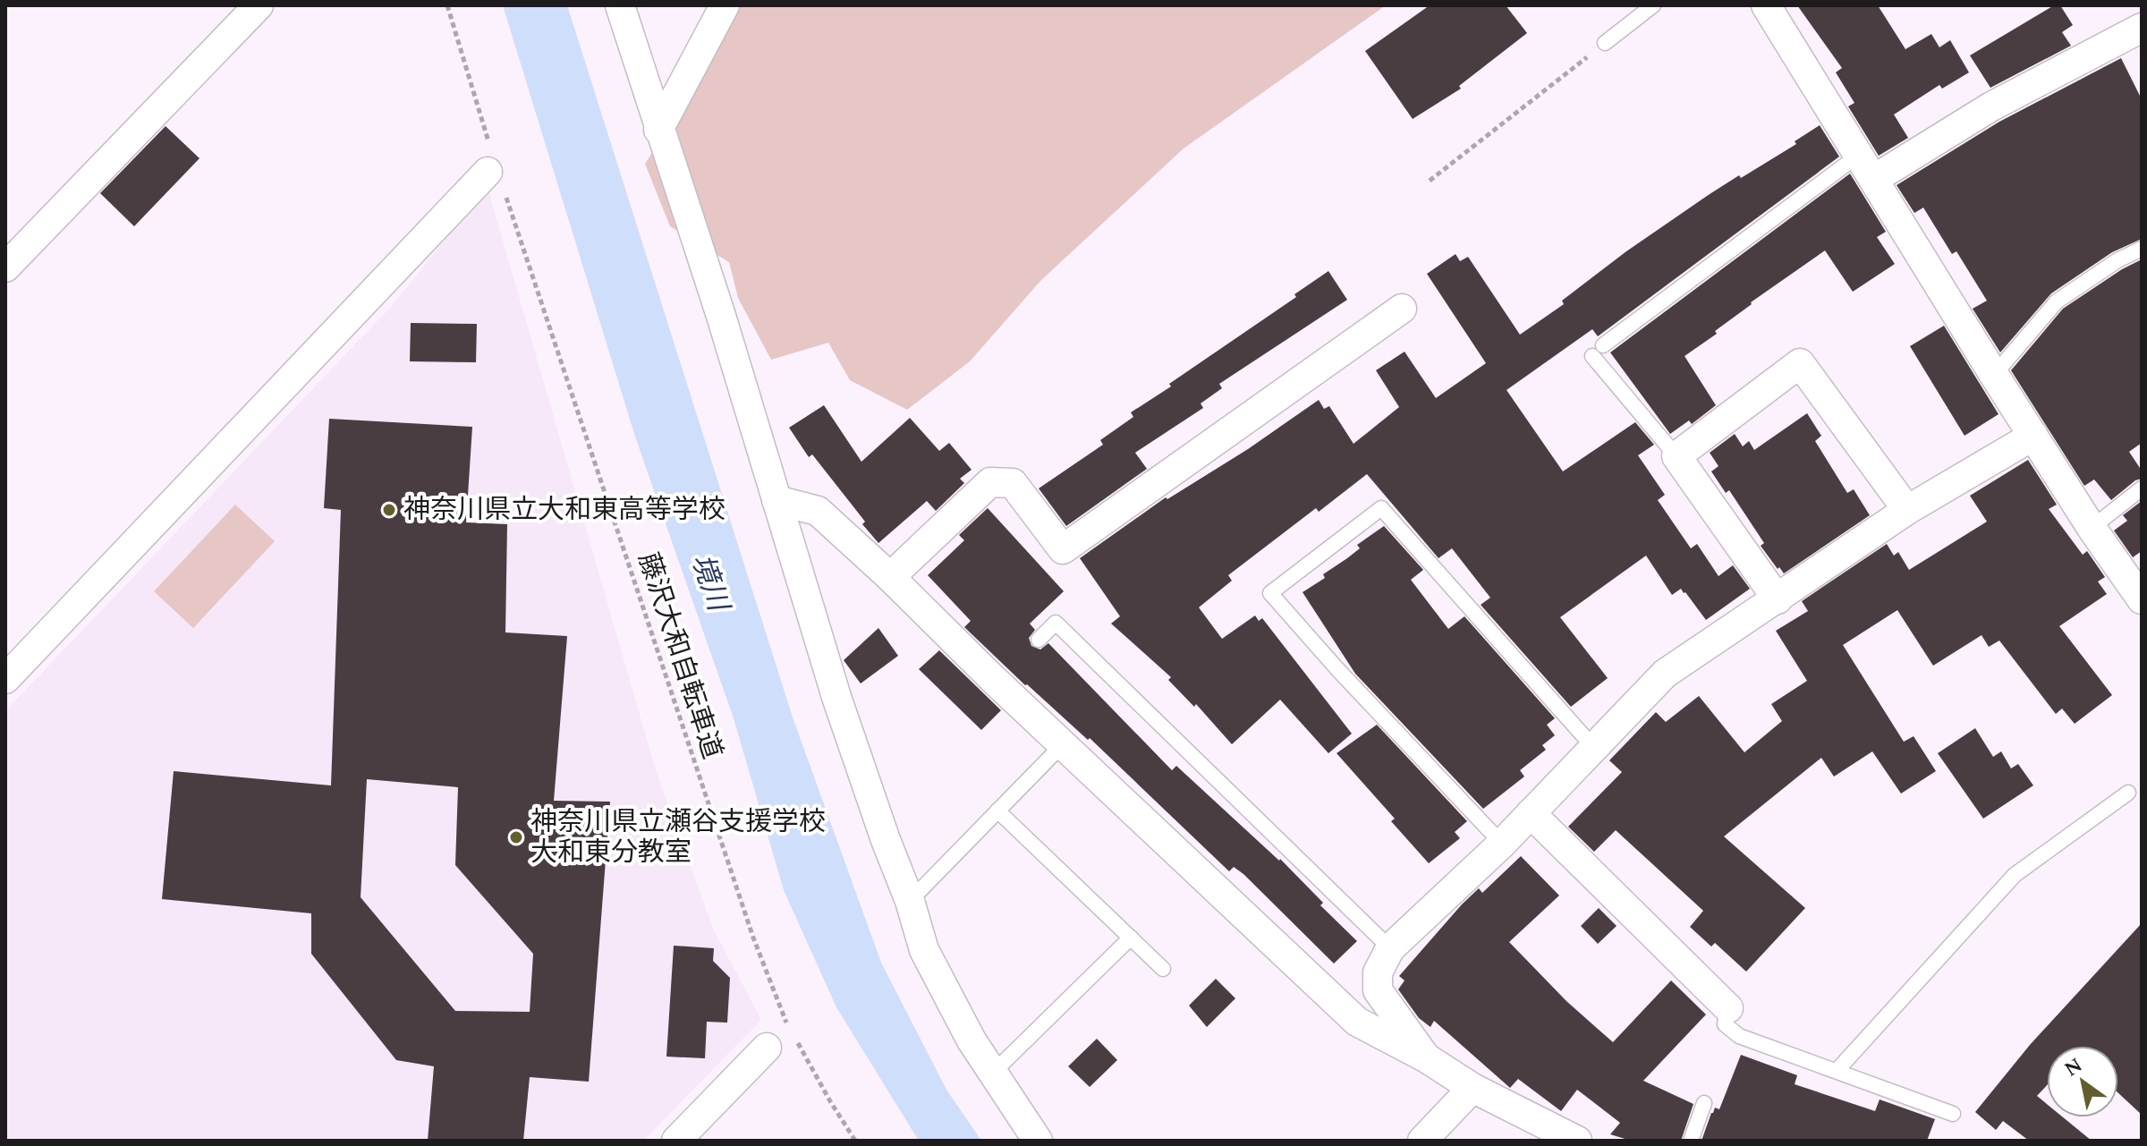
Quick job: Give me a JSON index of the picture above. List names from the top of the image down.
{
  "streets": {
    "path": ["藤沢大和自転車道"]
  },
  "water": ["境川"],
  "places": ["神奈川県立大和東高等学校", "神奈川県立瀬谷支援学校 大和東分教室"],
  "north": "top left"
}
